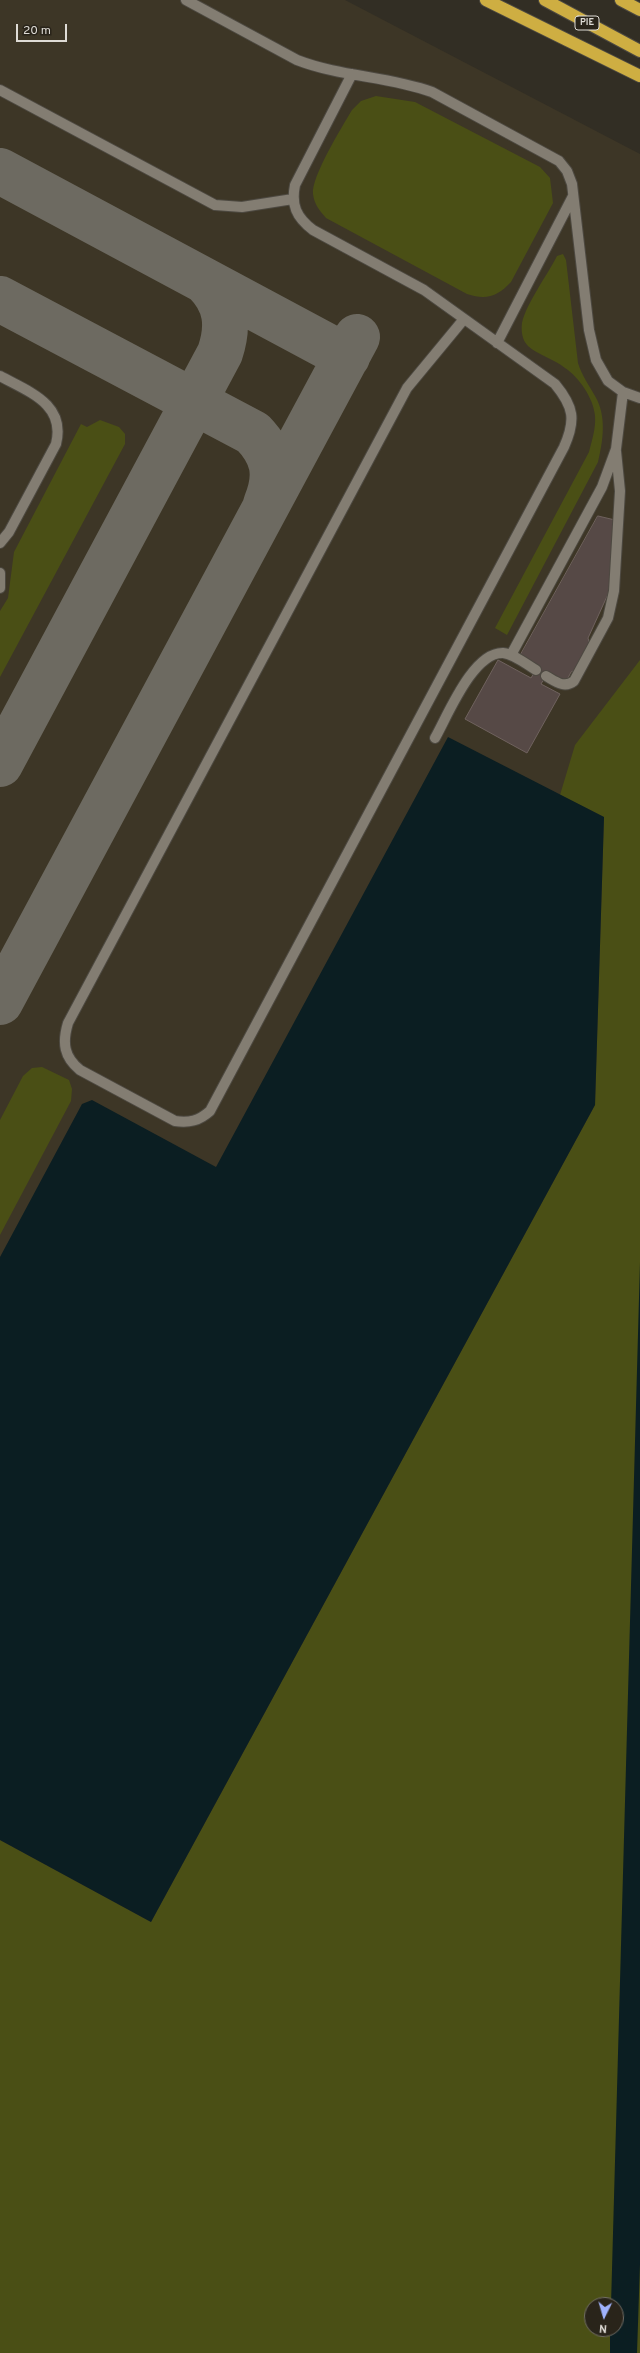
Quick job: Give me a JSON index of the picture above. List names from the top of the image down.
{
  "streets": {
    "highway": ["PIE"]
  },
  "scale_bar": "20 m",
  "north": "bottom"
}
